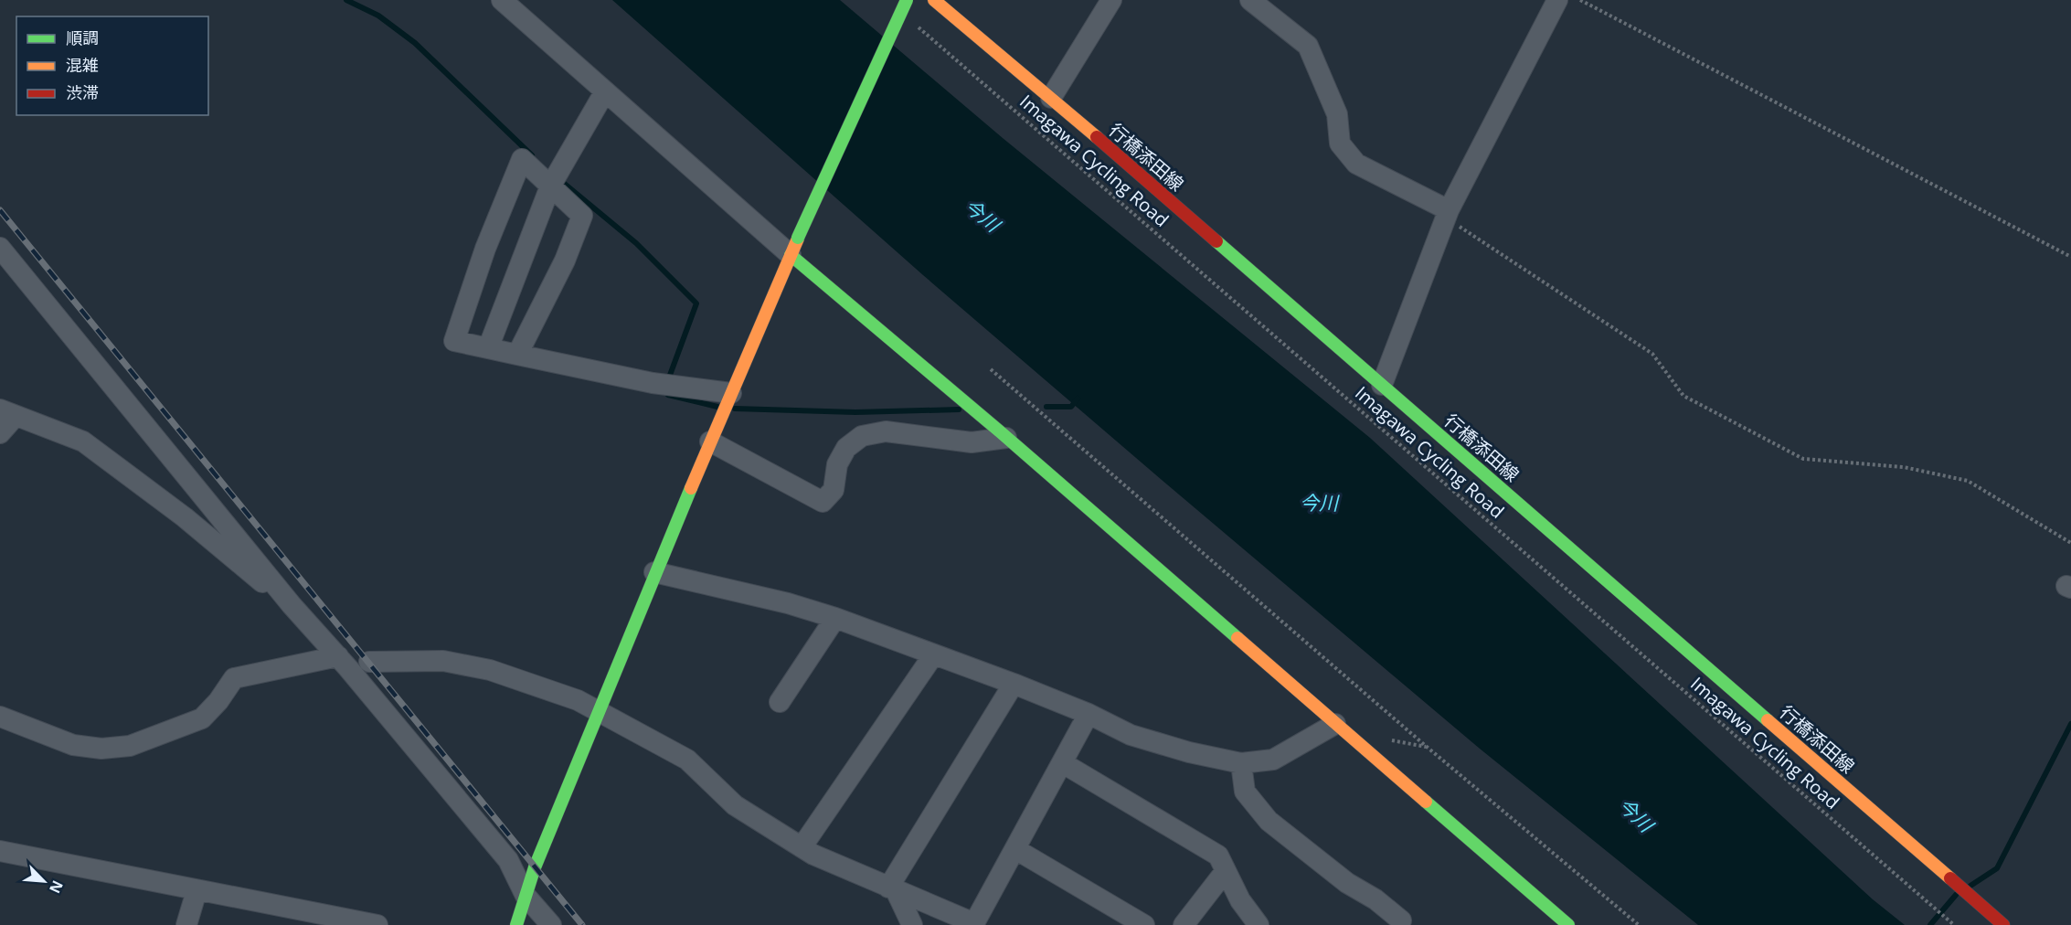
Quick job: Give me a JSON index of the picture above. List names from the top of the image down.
{
  "streets": {
    "street": ["行橋添田線"],
    "path": ["Imagawa Cycling Road"]
  },
  "water": ["今川"],
  "legend": ["順調", "混雑", "渋滞"],
  "north": "bottom right"
}
